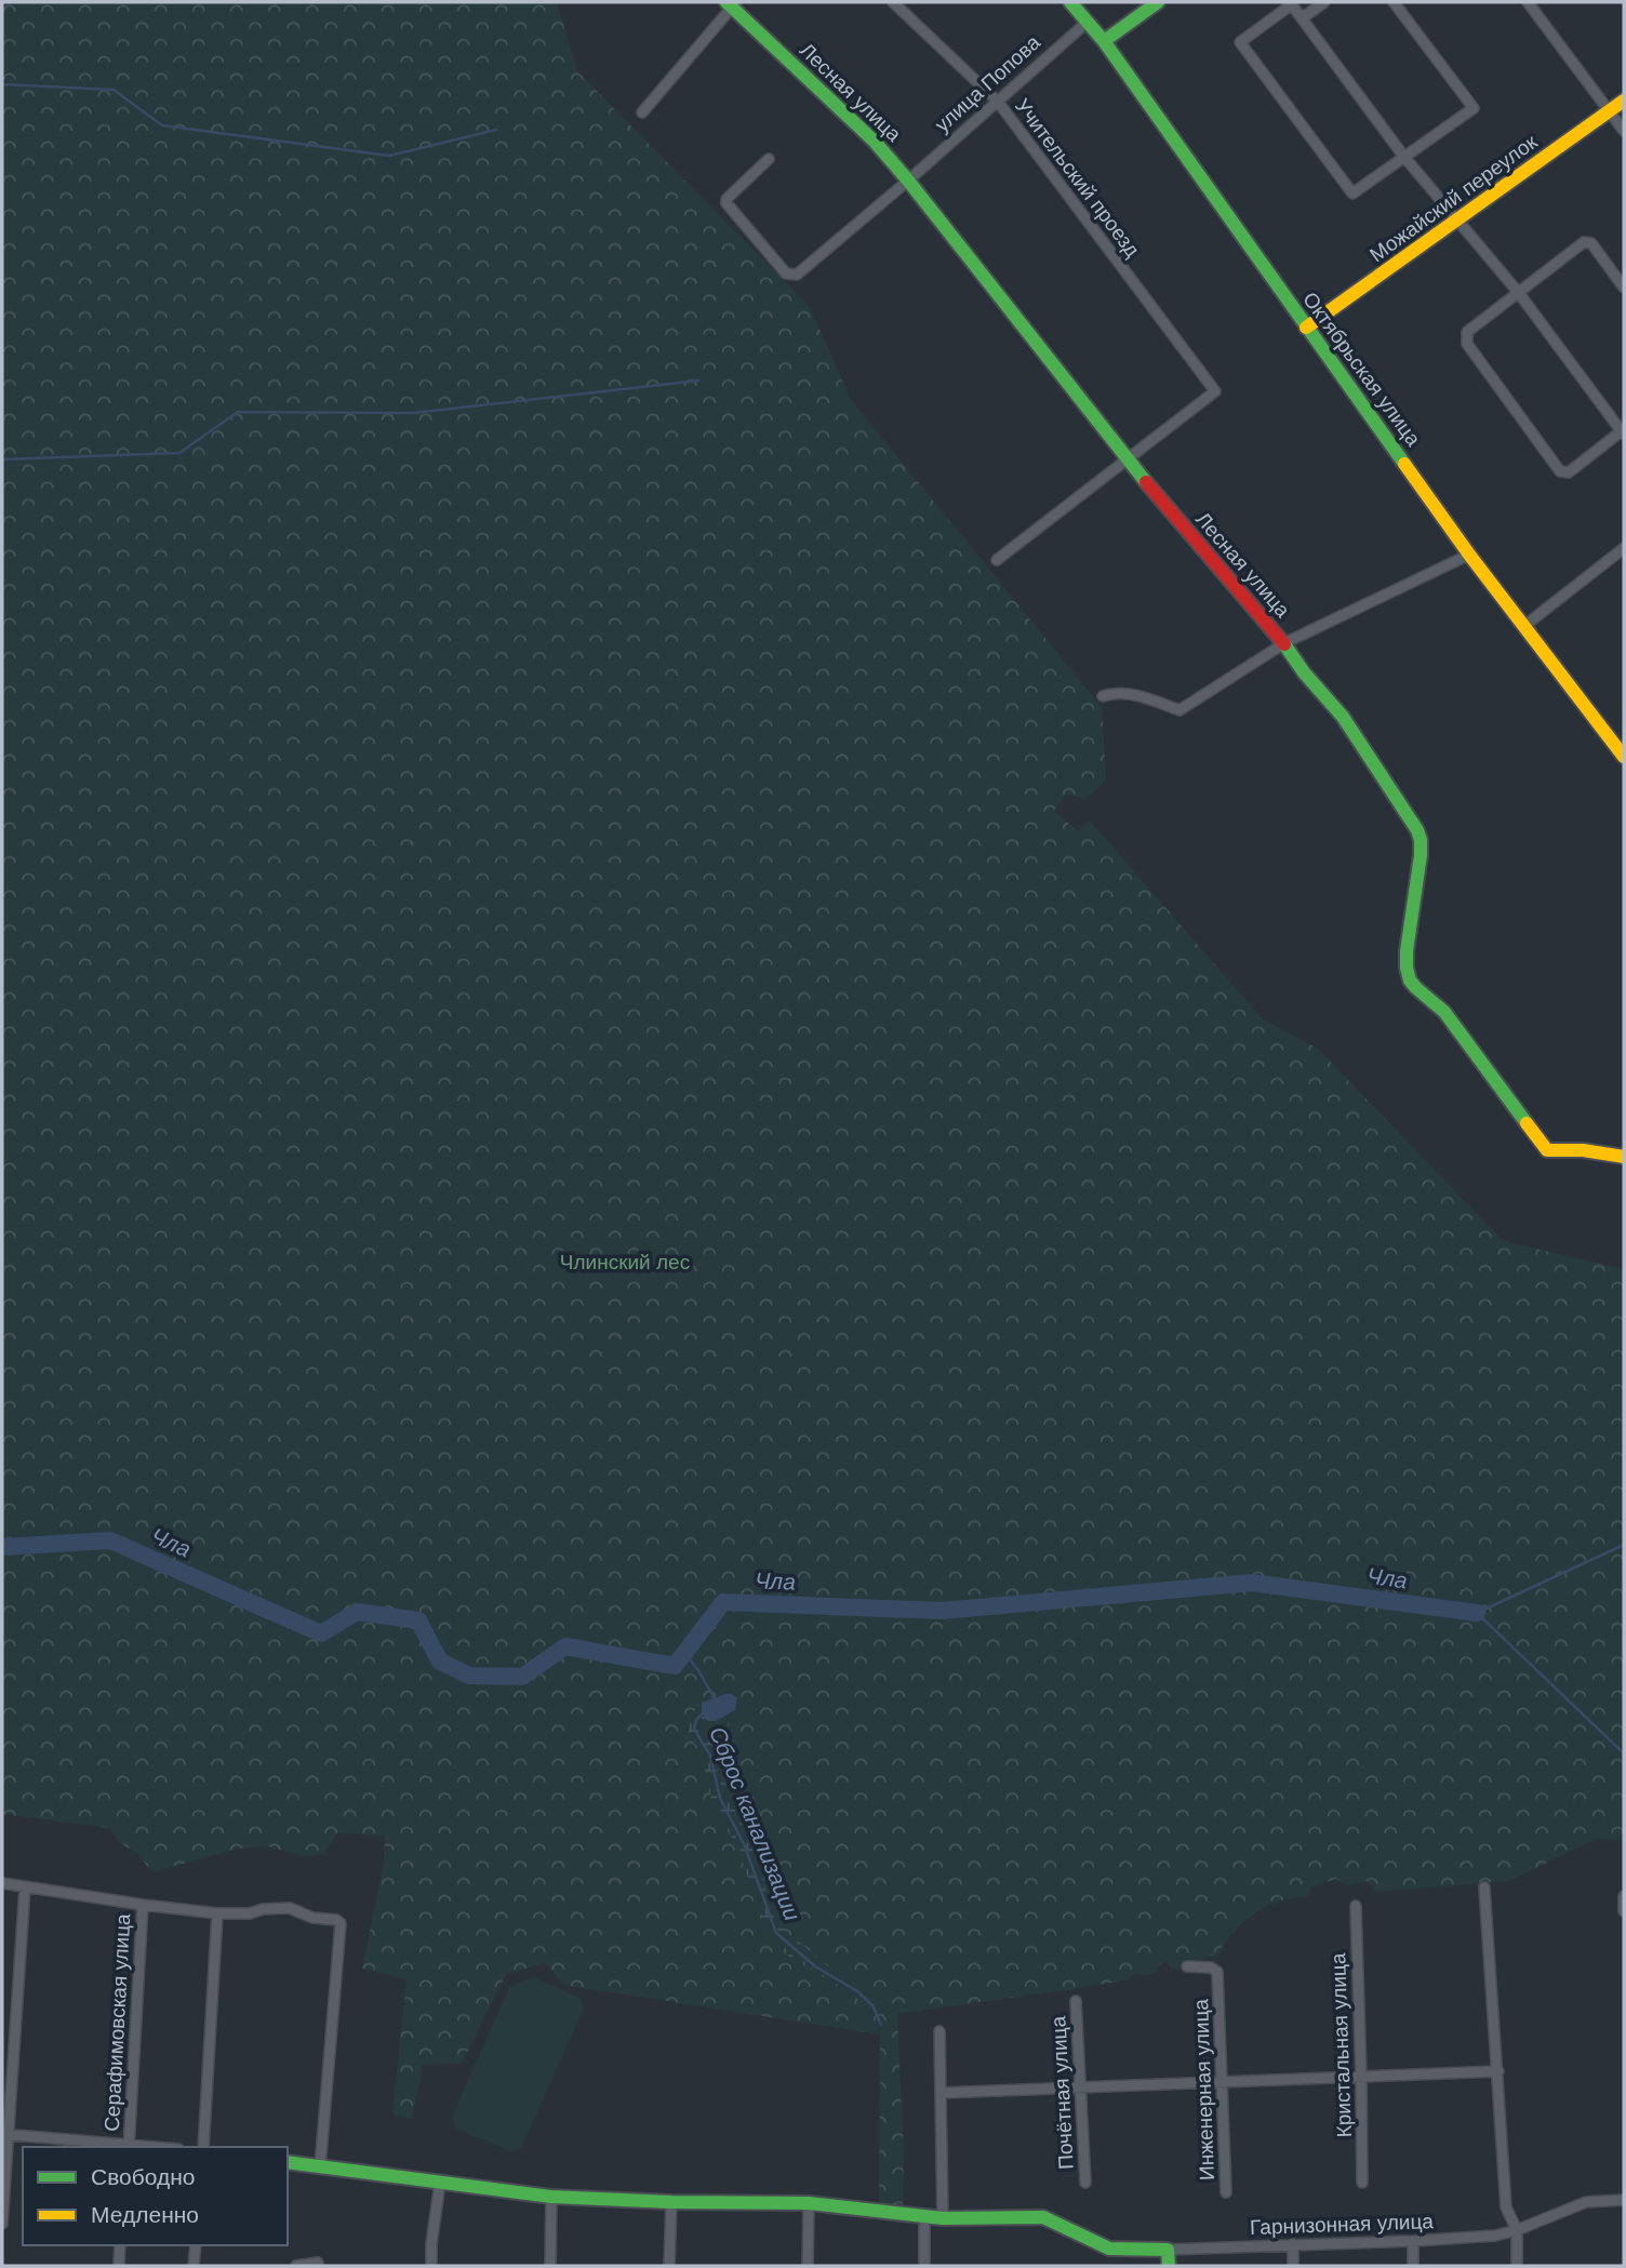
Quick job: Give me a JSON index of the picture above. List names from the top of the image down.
{
  "streets": {
    "street": [
      "улица Попова",
      "Лесная улица",
      "Учительский проезд",
      "Можайский переулок",
      "Октябрьская улица",
      "Серафимовская улица",
      "Кристальная улица",
      "Инженерная улица",
      "Почётная улица",
      "Гарнизонная улица"
    ]
  },
  "crossings": [
    ["улица Попова", "Лесная улица"],
    ["улица Попова", "Учительский проезд"],
    ["улица Попова", "Октябрьская улица"],
    ["Лесная улица", "Учительский проезд"],
    ["Можайский переулок", "Октябрьская улица"]
  ],
  "water": ["Чла", "Сброс канализации"],
  "parks": ["Члинский лес"],
  "legend": ["Свободно", "Медленно"]
}
